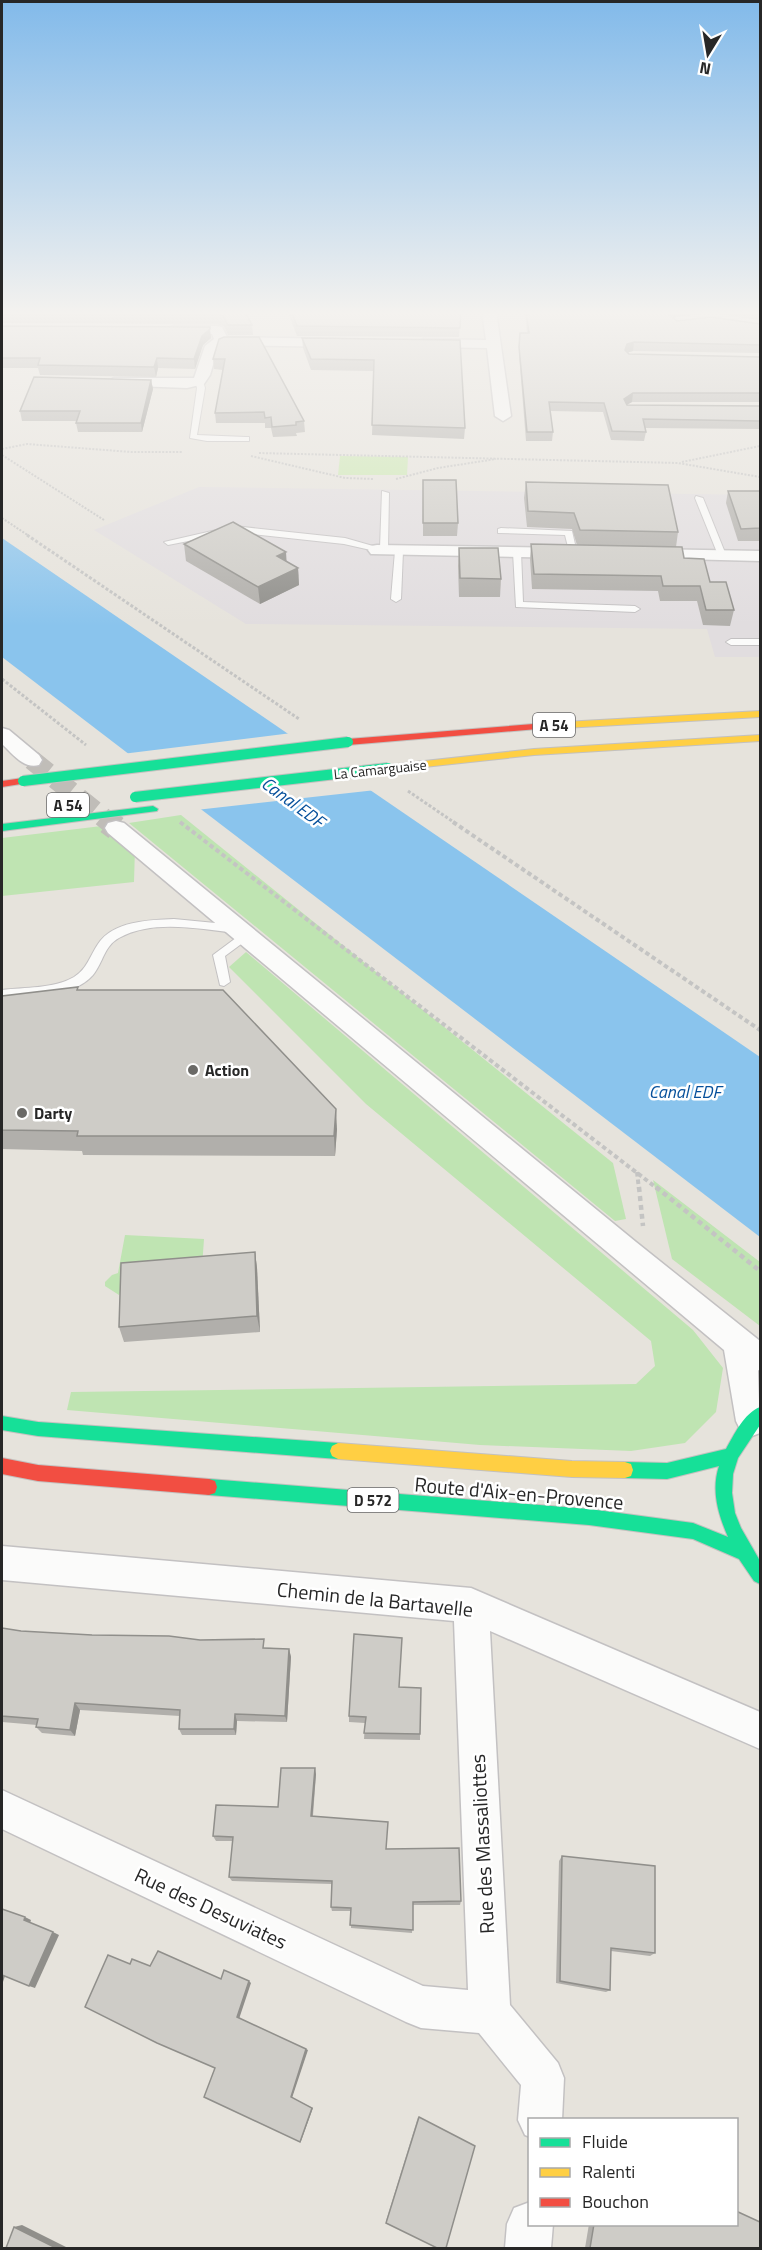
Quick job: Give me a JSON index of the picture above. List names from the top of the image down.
{
  "streets": {
    "main road": [
      "A 54",
      "La Camarguaise",
      "Route d'Aix-en-Provence",
      "D 572"
    ],
    "street": ["Chemin de la Bartavelle", "Rue des Massaliottes", "Rue des Desuviates"]
  },
  "crossings": [
    ["Chemin de la Bartavelle", "Rue des Massaliottes"],
    ["Rue des Massaliottes", "Rue des Desuviates"]
  ],
  "water": ["Canal EDF"],
  "places": ["Action", "Darty"],
  "legend": ["Fluide", "Ralenti", "Bouchon"],
  "north": "bottom"
}
